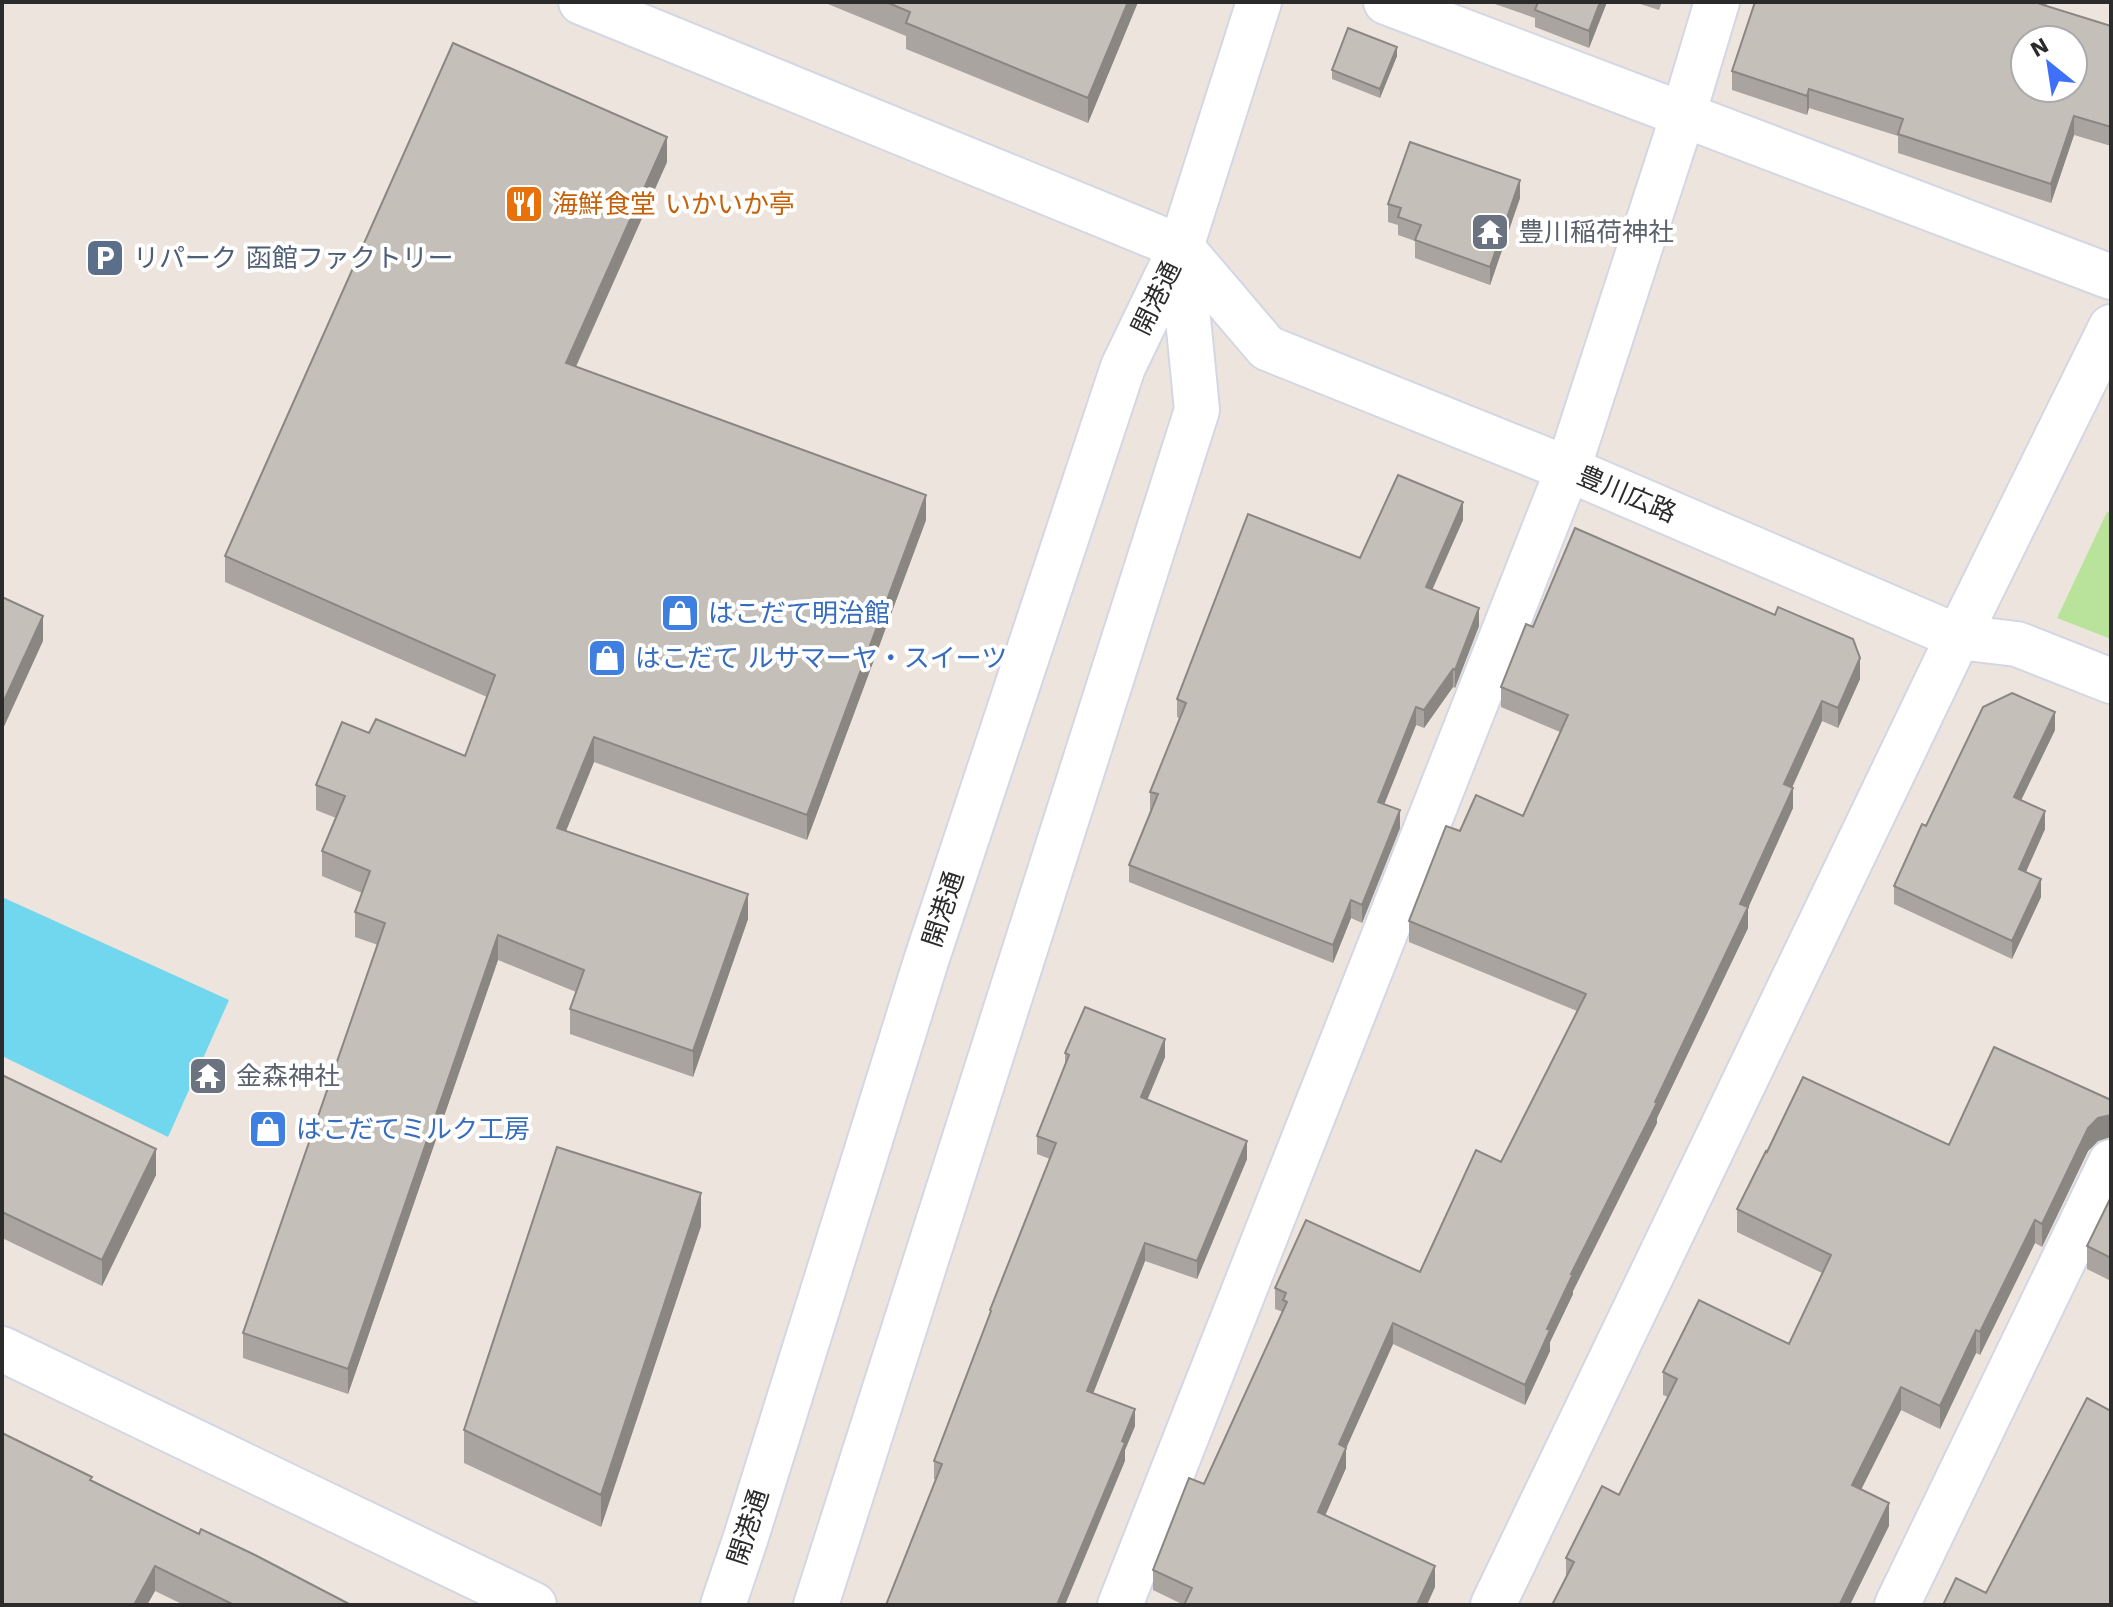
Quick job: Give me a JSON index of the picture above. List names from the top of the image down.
{
  "streets": {
    "street": ["開港通", "豊川広路"]
  },
  "crossings": [
    ["開港通", "豊川広路"]
  ],
  "places": {
    "restaurant": ["海鮮食堂 いかいか亭"],
    "temple": ["豊川稲荷神社", "金森神社"],
    "parking": ["リパーク 函館ファクトリー"],
    "shop": ["はこだて明治館", "はこだて ルサマーヤ・スイーツ", "はこだてミルク工房"]
  },
  "north": "top left"
}
